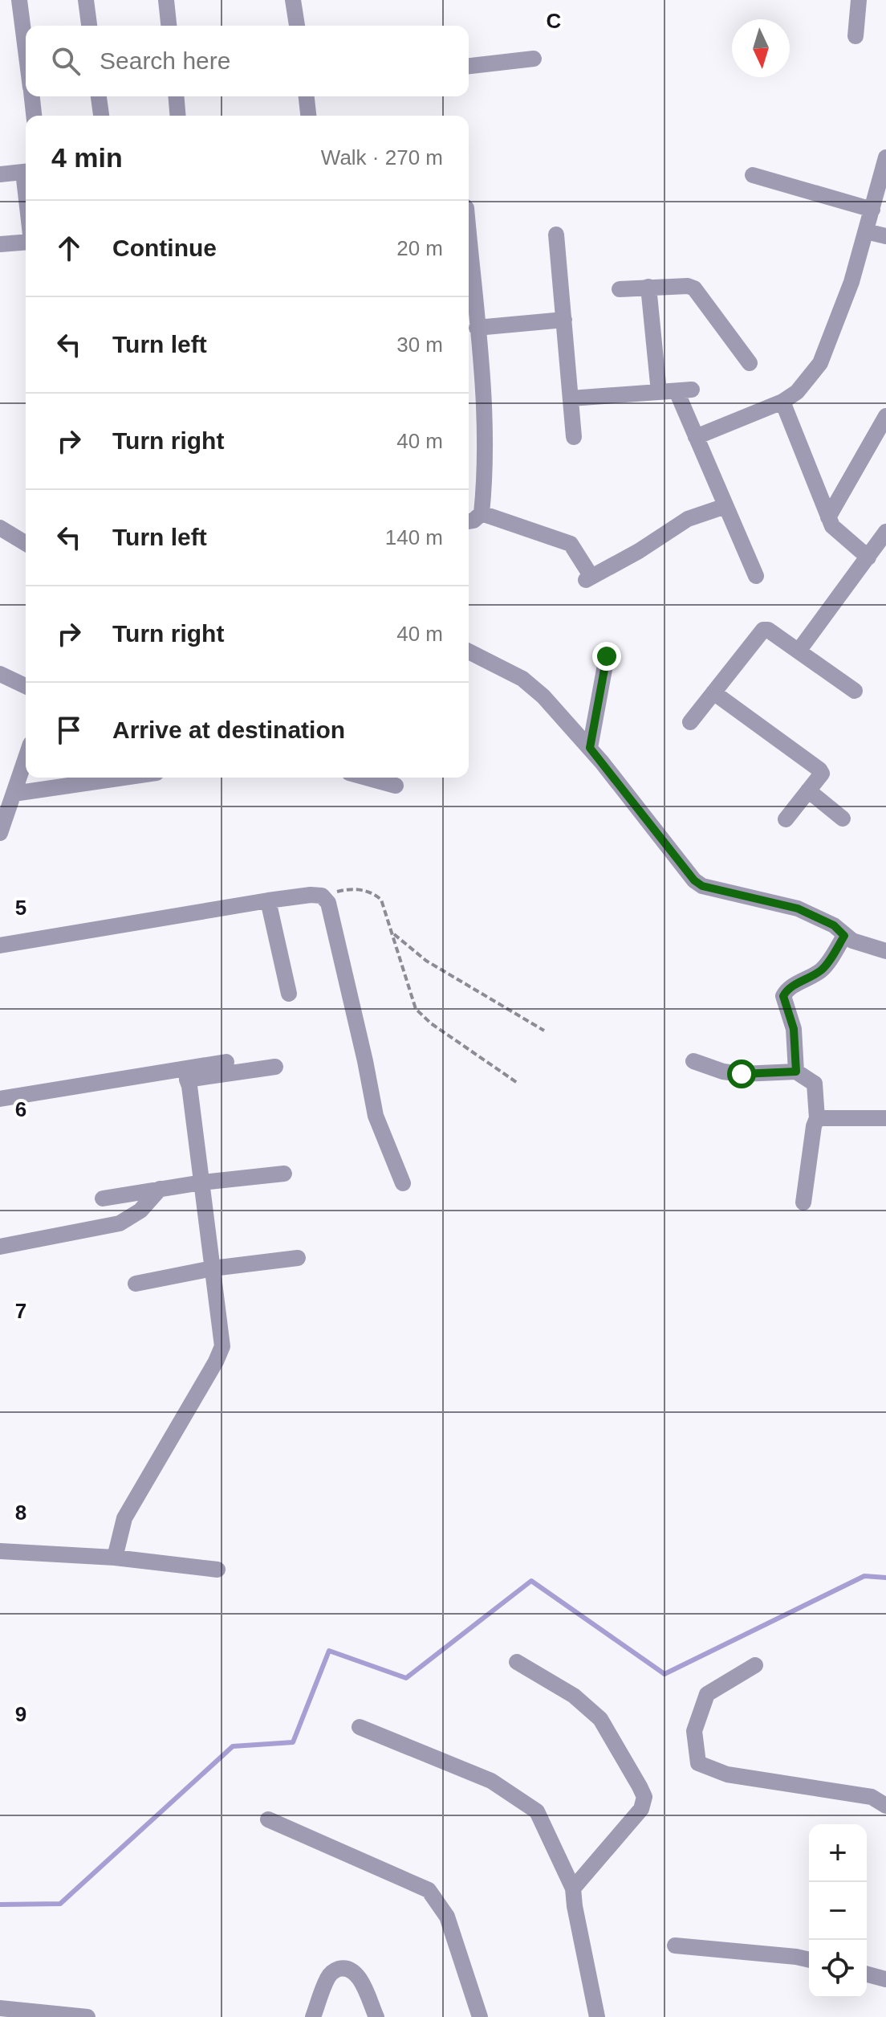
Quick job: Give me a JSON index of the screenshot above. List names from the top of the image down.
{
  "north": "bottom",
  "page": {
    "search": "Search here",
    "heading": ["4 min", "Walk · 270 m"],
    "list": [
      ["Continue", "20 m"],
      ["Turn left", "30 m"],
      ["Turn right", "40 m"],
      ["Turn left", "140 m"],
      ["Turn right", "40 m"],
      "Arrive at destination"
    ],
    "map_buttons": ["+", "−"]
  },
  "grid": {
    "columns": ["C"],
    "rows": [
      "5",
      "6",
      "7",
      "8",
      "9"
    ]
  }
}
